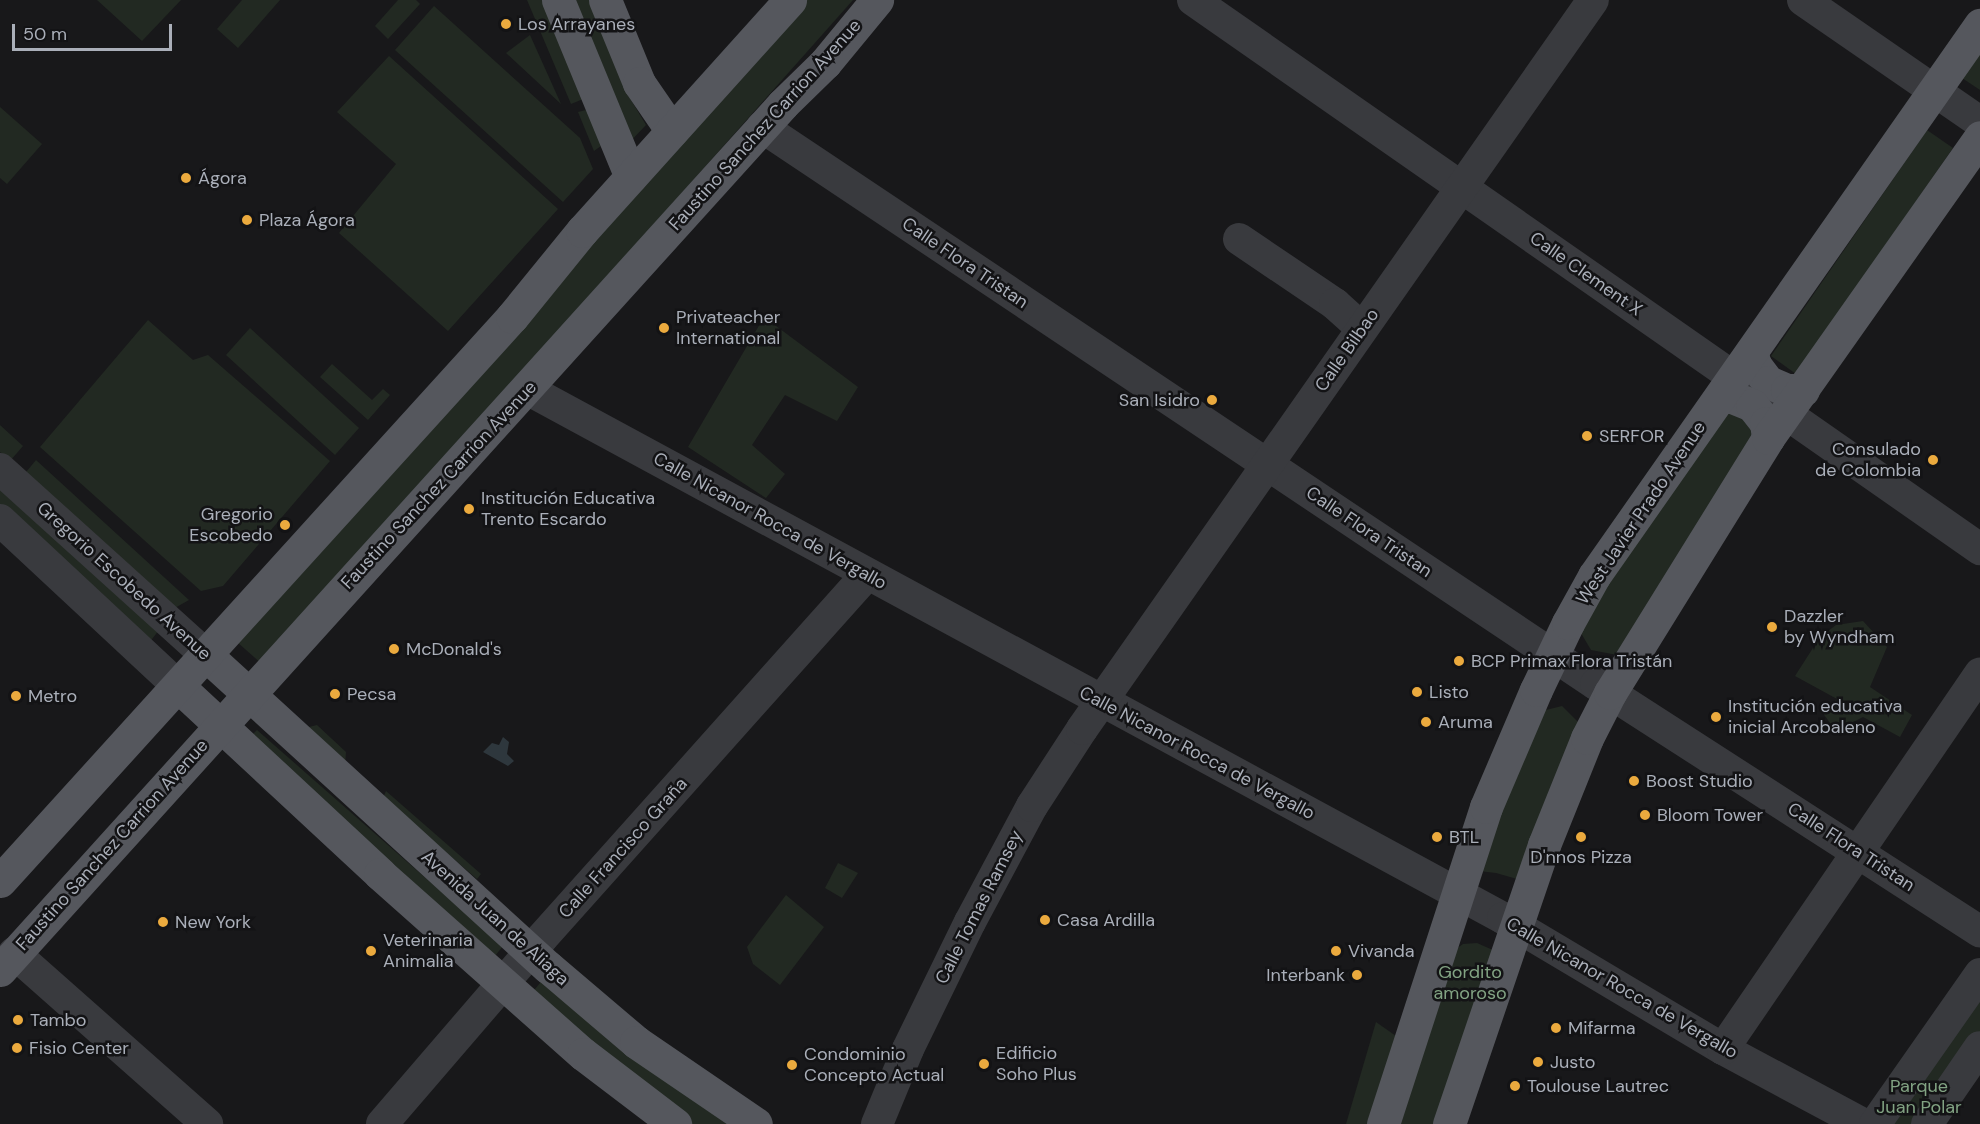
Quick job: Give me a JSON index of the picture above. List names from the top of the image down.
{
  "streets": {
    "main road": [
      "Faustino Sanchez Carrion Avenue",
      "West Javier Prado Avenue",
      "Gregorio Escobedo Avenue",
      "Avenida Juan de Aliaga"
    ],
    "street": [
      "Calle Flora Tristan",
      "Calle Clement X",
      "Calle Bilbao",
      "Calle Nicanor Rocca de Vergallo",
      "Calle Francisco Graña",
      "Calle Tomas Ramsey"
    ]
  },
  "crossings": [
    ["Faustino Sanchez Carrion Avenue", "Calle Flora Tristan"],
    ["Faustino Sanchez Carrion Avenue", "Calle Nicanor Rocca de Vergallo"],
    ["Faustino Sanchez Carrion Avenue", "Gregorio Escobedo Avenue"],
    ["Faustino Sanchez Carrion Avenue", "Avenida Juan de Aliaga"],
    ["Calle Flora Tristan", "Calle Bilbao"],
    ["Calle Flora Tristan", "West Javier Prado Avenue"],
    ["Calle Clement X", "Calle Bilbao"],
    ["Calle Clement X", "West Javier Prado Avenue"],
    ["Calle Bilbao", "Calle Nicanor Rocca de Vergallo"],
    ["Calle Bilbao", "Calle Tomas Ramsey"],
    ["West Javier Prado Avenue", "Calle Nicanor Rocca de Vergallo"],
    ["Calle Nicanor Rocca de Vergallo", "Calle Francisco Graña"],
    ["Calle Nicanor Rocca de Vergallo", "Calle Tomas Ramsey"],
    ["Gregorio Escobedo Avenue", "Avenida Juan de Aliaga"],
    ["Calle Francisco Graña", "Avenida Juan de Aliaga"]
  ],
  "parks": ["Gordito amoroso", "Parque Juan Polar"],
  "places": [
    "Los Arrayanes",
    "Ágora",
    "Plaza Ágora",
    "Privateacher International",
    "San Isidro",
    "SERFOR",
    "Consulado de Colombia",
    "Institución Educativa Trento Escardo",
    "Gregorio Escobedo",
    "Dazzler by Wyndham",
    "McDonald's",
    "BCP Primax Flora Tristán",
    "Listo",
    "Pecsa",
    "Metro",
    "Institución educativa inicial Arcobaleno",
    "Aruma",
    "Boost Studio",
    "Bloom Tower",
    "BTL",
    "D'nnos Pizza",
    "Casa Ardilla",
    "New York",
    "Veterinaria Animalia",
    "Vivanda",
    "Interbank",
    "Tambo",
    "Mifarma",
    "Fisio Center",
    "Justo",
    "Edificio Soho Plus",
    "Condominio Concepto Actual",
    "Toulouse Lautrec"
  ],
  "scale_bar": "50 m"
}
